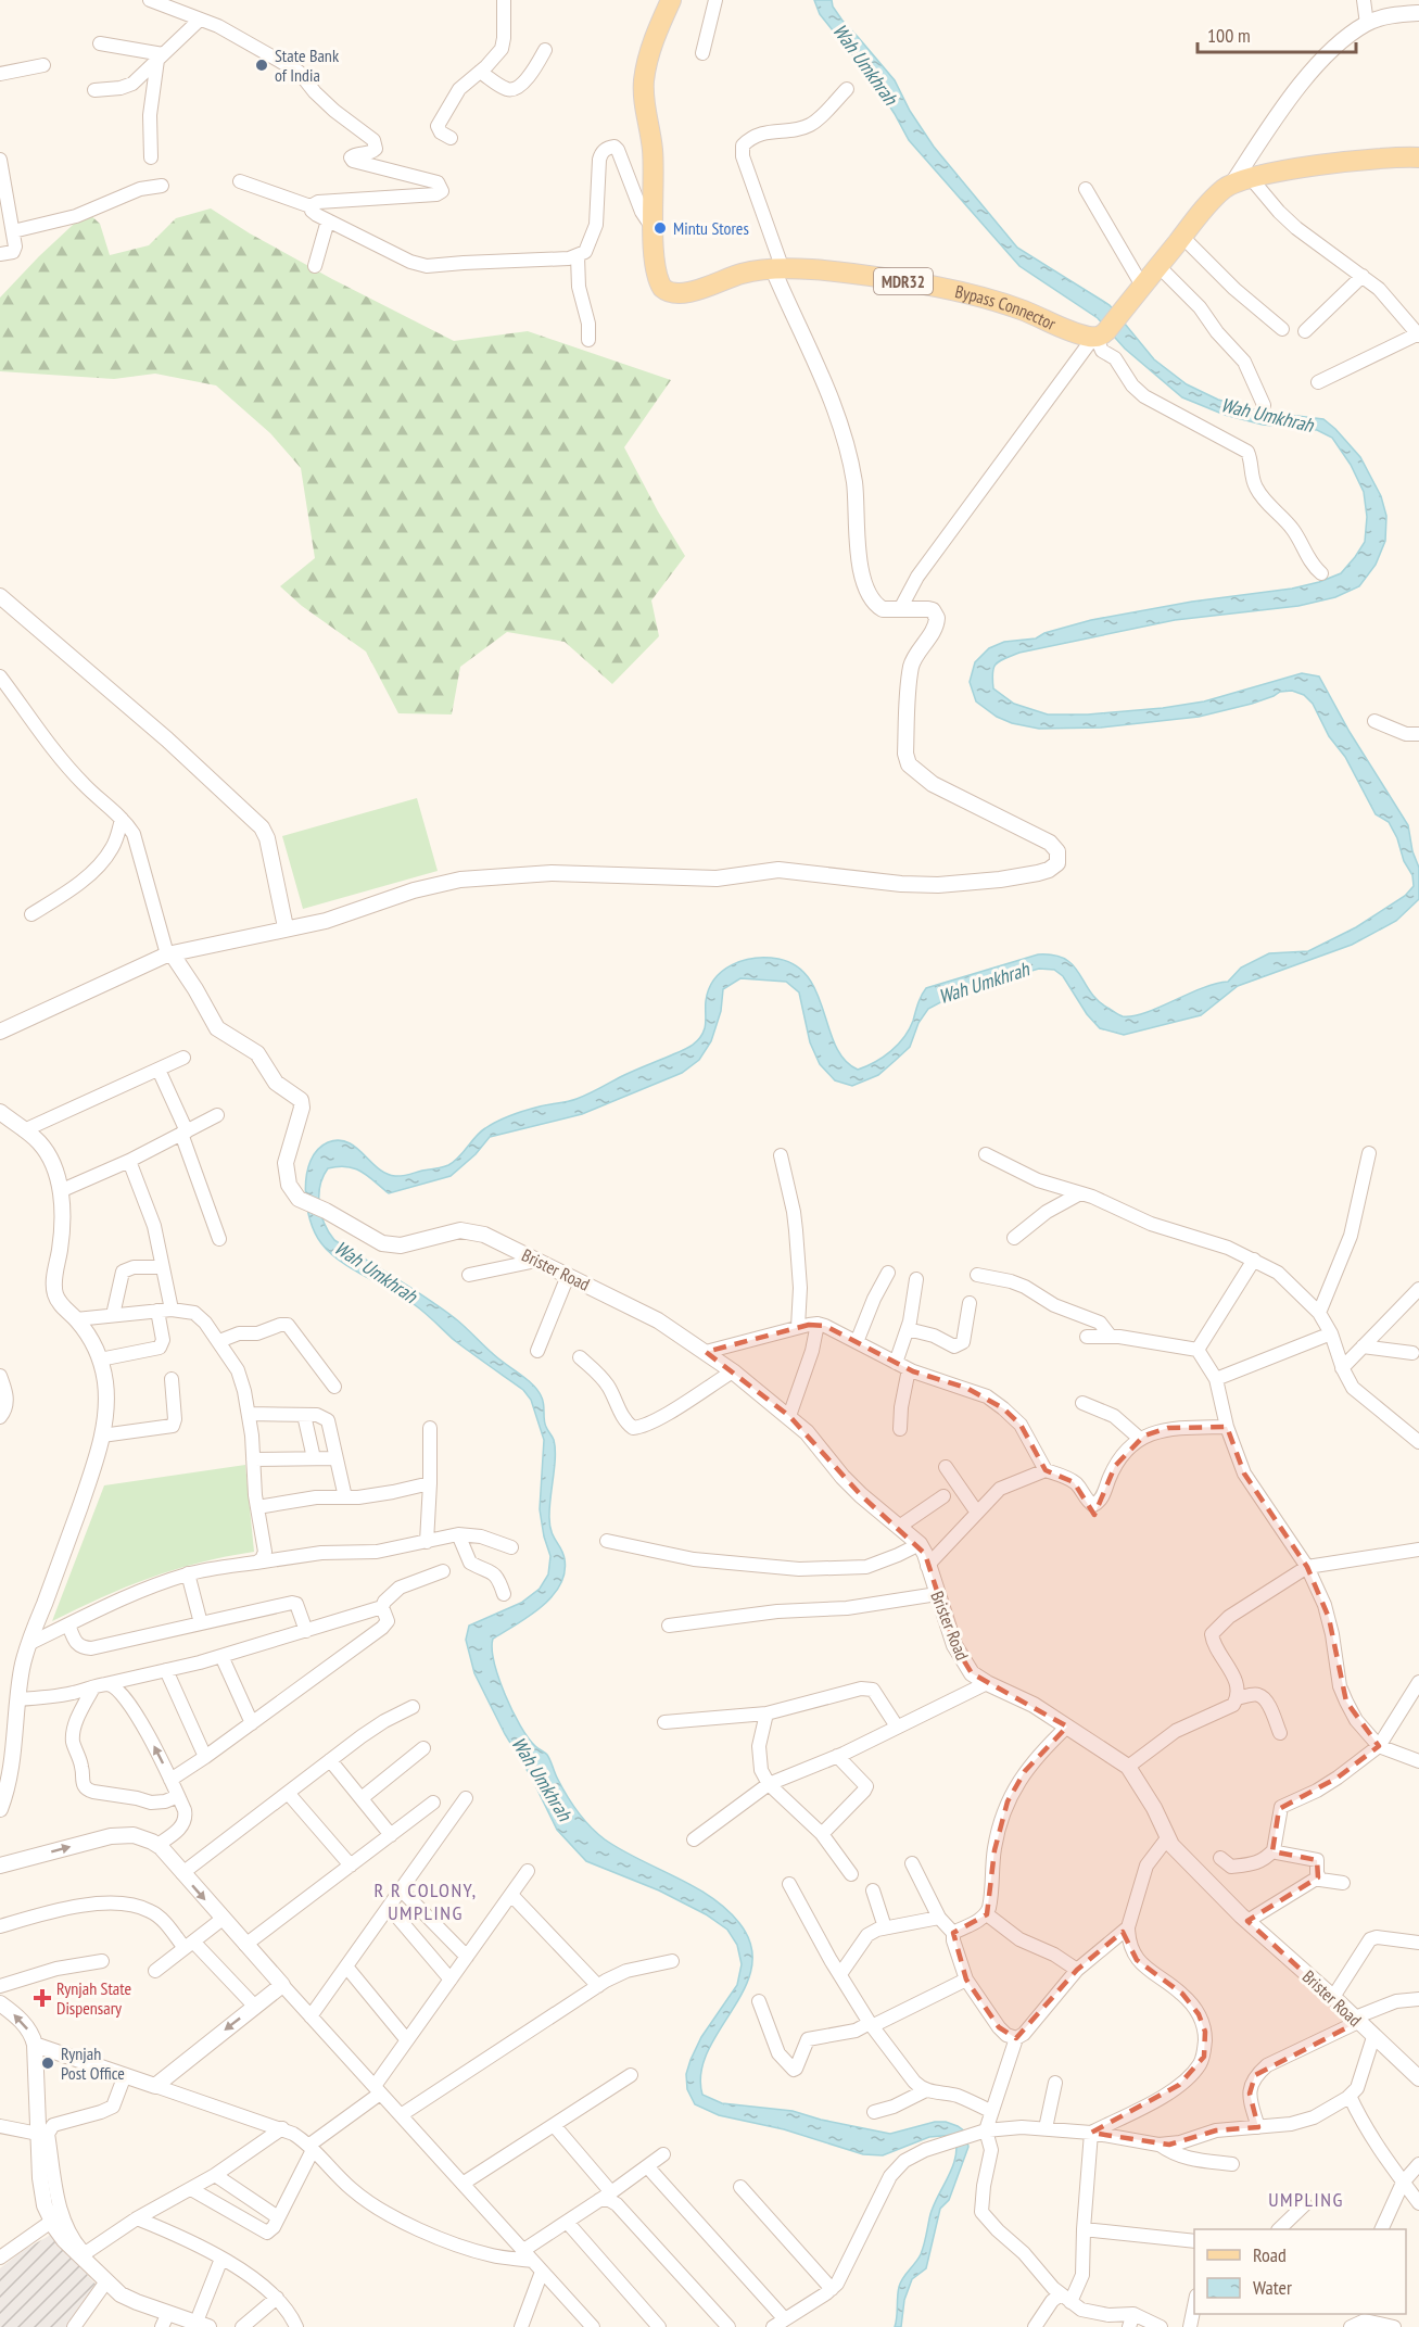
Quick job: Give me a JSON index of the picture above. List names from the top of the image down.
{
  "streets": {
    "main road": ["MDR32", "Bypass Connector"],
    "street": ["Brister Road"]
  },
  "districts": ["R R COLONY, UMPLING", "UMPLING"],
  "water": ["Wah Umkhrah"],
  "places": {
    "other": ["State Bank of India", "Mintu Stores", "Rynjah Post Office"],
    "health": ["Rynjah State Dispensary"]
  },
  "legend": ["Road", "Water"],
  "scale_bar": "100 m"
}
